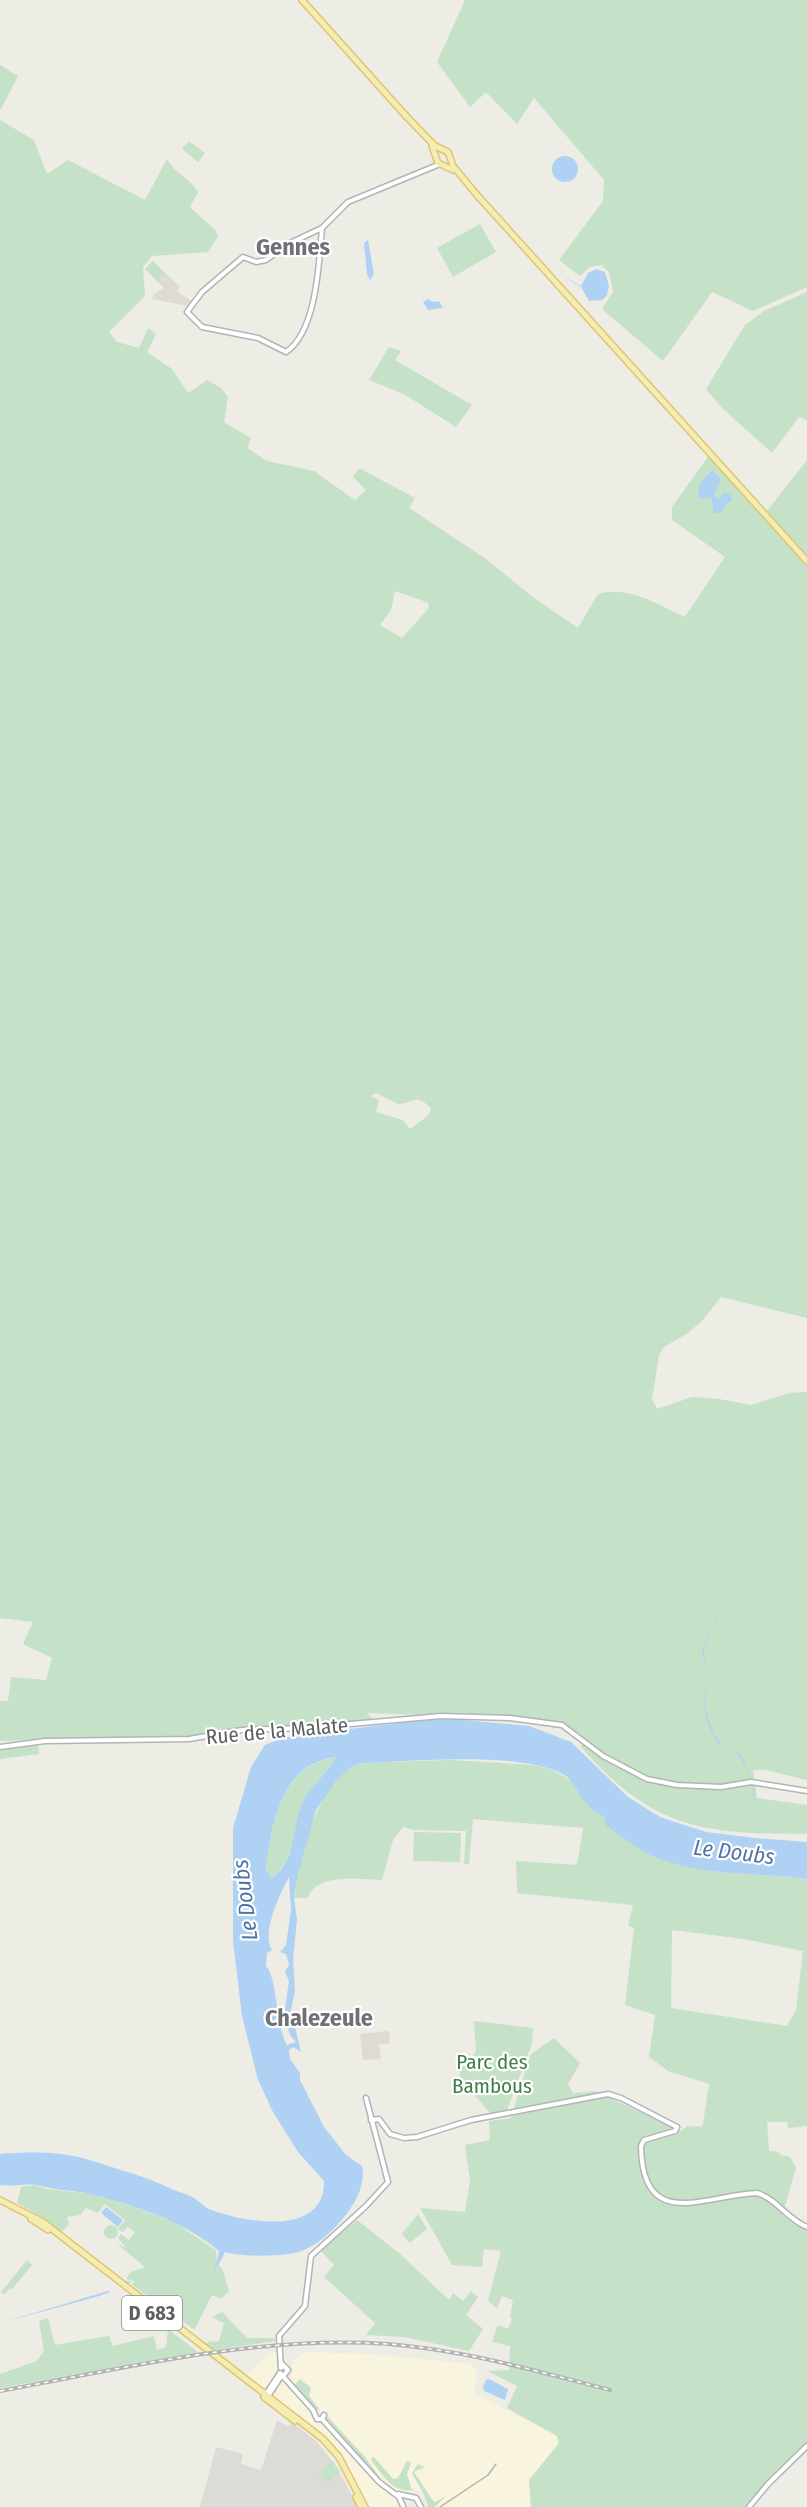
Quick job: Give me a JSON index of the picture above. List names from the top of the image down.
{
  "streets": {
    "main road": ["D 683"],
    "street": ["Rue de la Malate"]
  },
  "districts": ["Gennes", "Chalezeule"],
  "water": ["Le Doubs"],
  "parks": ["Parc des Bambous"]
}
